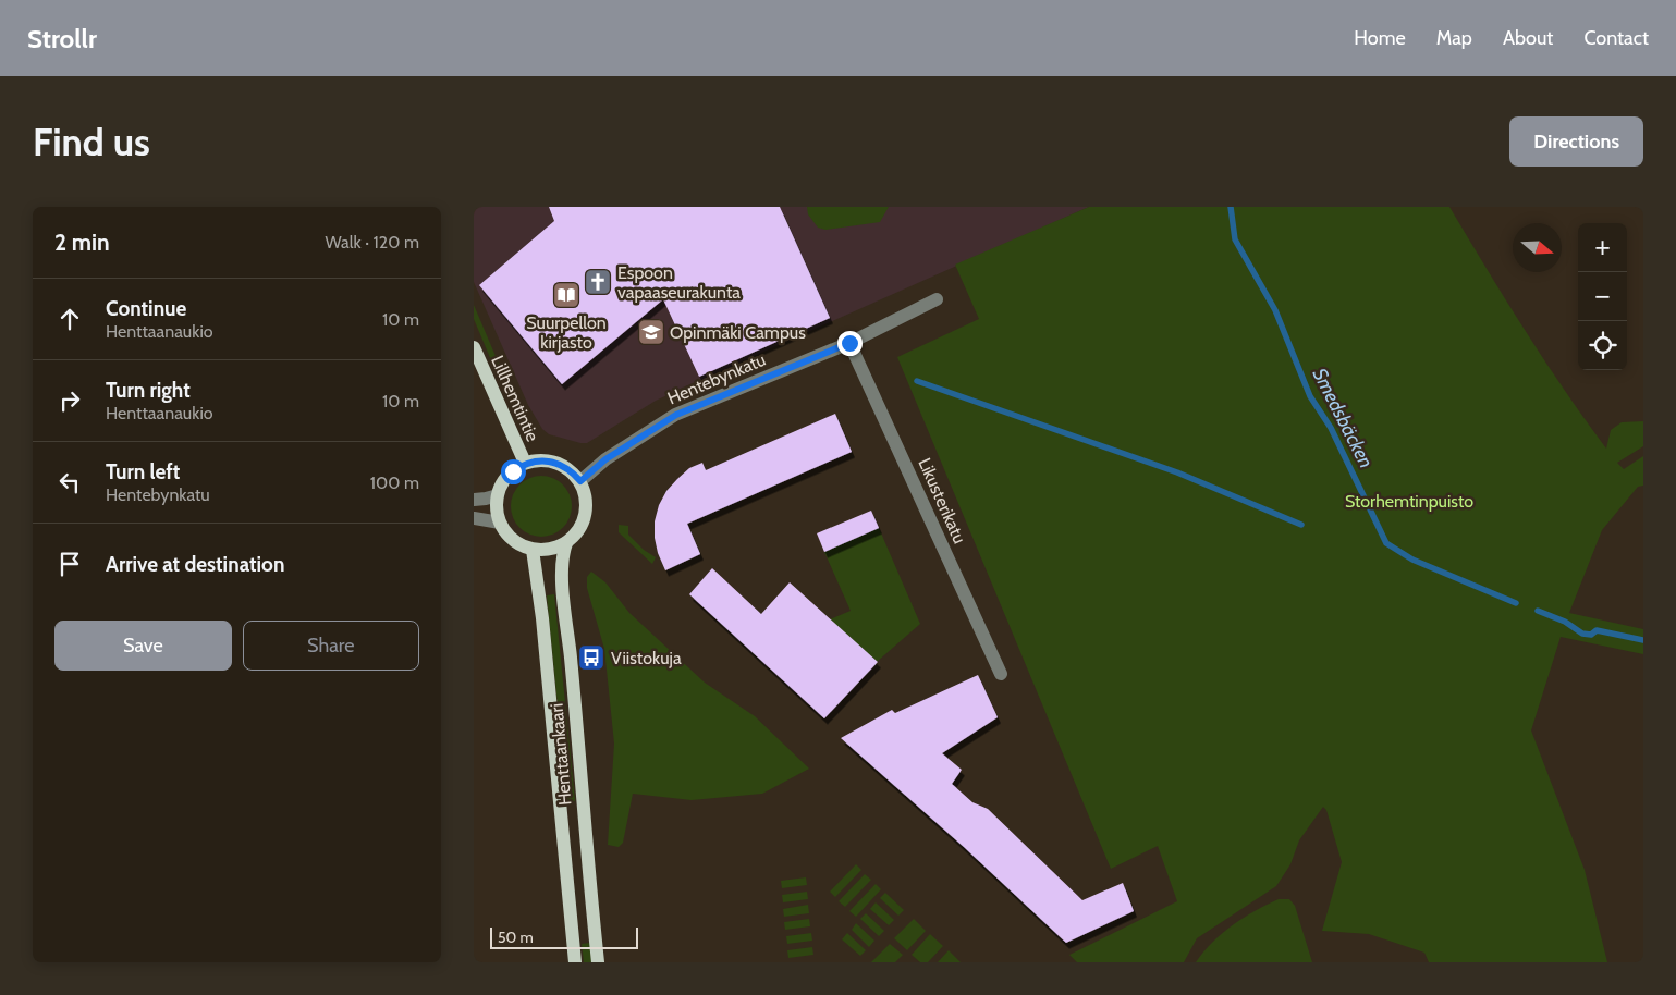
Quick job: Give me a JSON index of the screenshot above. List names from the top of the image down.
{
  "streets": {
    "main road": ["Lillhemtintie", "Henttaankaari"],
    "street": ["Hentebynkatu", "Likusterikatu"]
  },
  "crossings": [
    ["Hentebynkatu", "Lillhemtintie"],
    ["Hentebynkatu", "Likusterikatu"],
    ["Hentebynkatu", "Henttaankaari"],
    ["Lillhemtintie", "Henttaankaari"]
  ],
  "water": ["Smedsbäcken"],
  "parks": ["Storhemtinpuisto"],
  "places": {
    "church": ["Espoon vapaaseurakunta"],
    "library": ["Suurpellon kirjasto"],
    "school or university": ["Opinmäki Campus"],
    "bus stop": ["Viistokuja"]
  },
  "scale_bar": "50 m",
  "north": "right",
  "page": {
    "header": "Strollr",
    "nav": [
      "Home",
      "Map",
      "About",
      "Contact"
    ],
    "buttons": [
      "Directions",
      ["Save", "Share"]
    ],
    "title": "Find us",
    "heading": ["2 min", "Walk · 120 m"],
    "map_buttons": ["+", "−"],
    "list": [
      ["Continue", "Henttaanaukio", "10 m"],
      ["Turn right", "Henttaanaukio", "10 m"],
      ["Turn left", "Hentebynkatu", "100 m"],
      "Arrive at destination"
    ],
    "scale": "50 m"
  }
}
